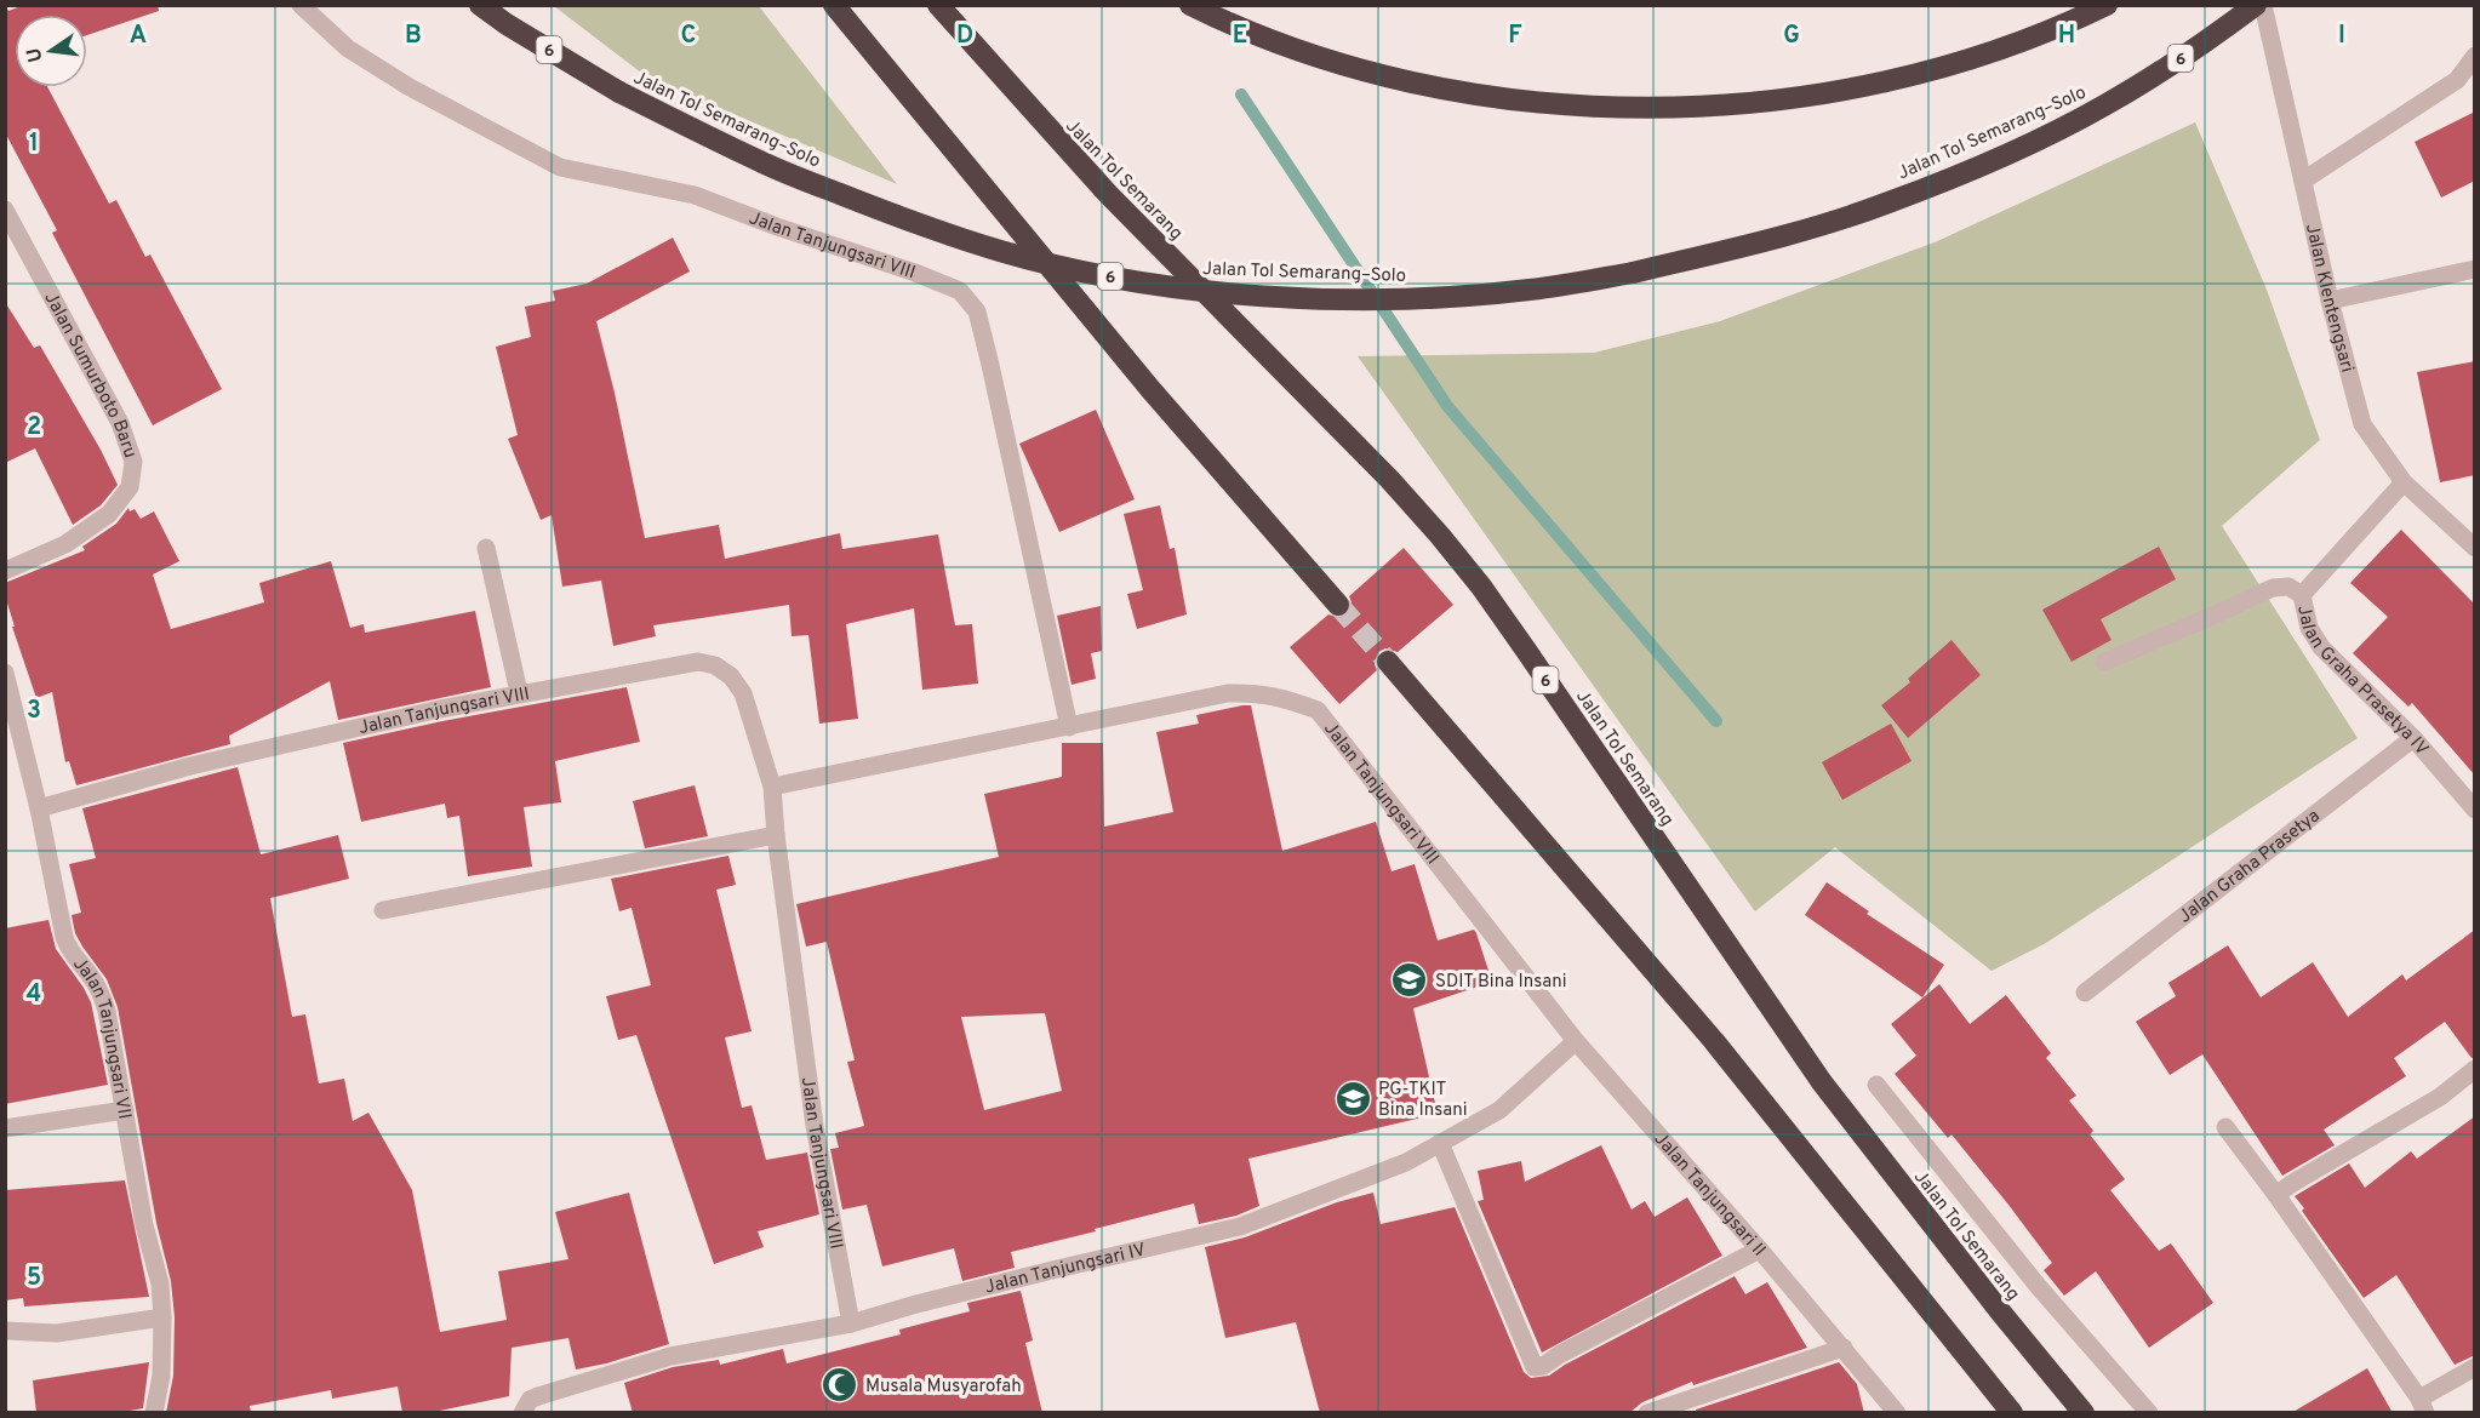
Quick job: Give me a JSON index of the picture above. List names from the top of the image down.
{
  "streets": {
    "highway": ["6", "Jalan Tol Semarang–Solo", "Jalan Tol Semarang"],
    "street": [
      "Jalan Tanjungsari VIII",
      "Jalan Klentengsari",
      "Jalan Sumurboto Baru",
      "Jalan Graha Prasetya IV",
      "Jalan Graha Prasetya",
      "Jalan Tanjungsari VII",
      "Jalan Tanjungsari II",
      "Jalan Tanjungsari IV"
    ]
  },
  "crossings": [
    ["Jalan Tanjungsari VIII", "Jalan Tanjungsari VII"],
    ["Jalan Tanjungsari VIII", "Jalan Tanjungsari II"],
    ["Jalan Tanjungsari VIII", "Jalan Tanjungsari IV"],
    ["Jalan Klentengsari", "Jalan Graha Prasetya IV"],
    ["Jalan Graha Prasetya IV", "Jalan Graha Prasetya"],
    ["Jalan Tanjungsari II", "Jalan Tanjungsari IV"]
  ],
  "places": {
    "school or university": ["SDIT Bina Insani", "PG-TKIT Bina Insani"],
    "mosque": ["Musala Musyarofah"]
  },
  "north": "left",
  "grid": {
    "columns": [
      "A",
      "B",
      "C",
      "D",
      "E",
      "F",
      "G",
      "H",
      "I"
    ],
    "rows": [
      "1",
      "2",
      "3",
      "4",
      "5"
    ]
  }
}
